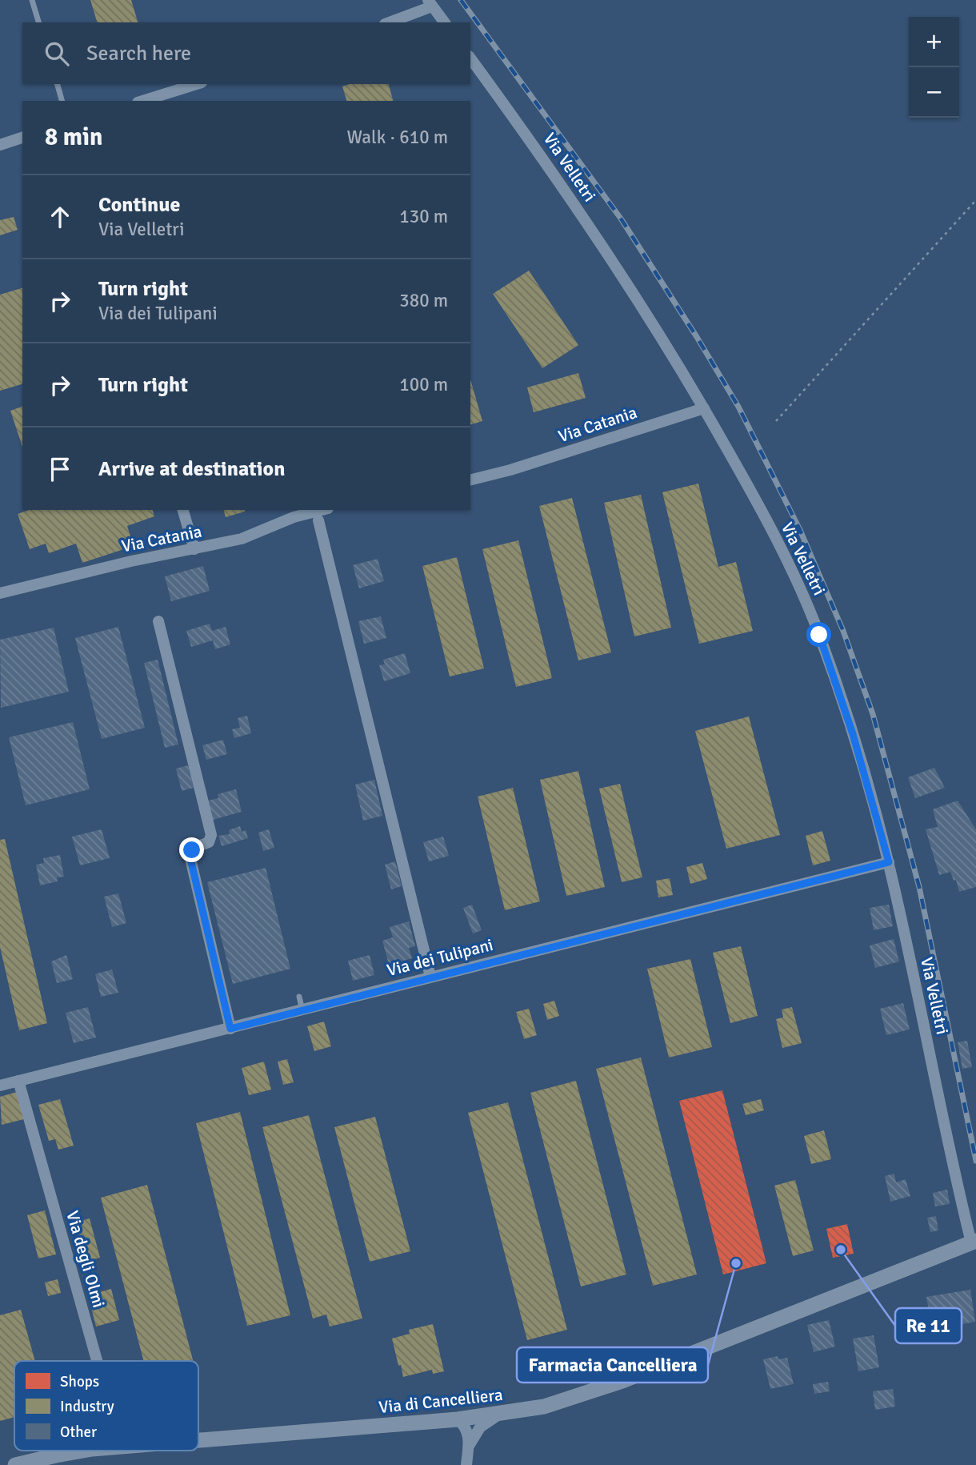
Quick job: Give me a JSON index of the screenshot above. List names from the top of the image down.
{
  "streets": {
    "street": [
      "Via Velletri",
      "Via Catania",
      "Via dei Tulipani",
      "Via degli Olmi",
      "Via di Cancelliera"
    ]
  },
  "crossings": [
    ["Via Velletri", "Via Catania"],
    ["Via Velletri", "Via dei Tulipani"],
    ["Via Velletri", "Via di Cancelliera"],
    ["Via dei Tulipani", "Via degli Olmi"]
  ],
  "places": ["Re 11", "Farmacia Cancelliera"],
  "legend": ["Shops", "Industry", "Other"],
  "page": {
    "map_buttons": ["+", "−"],
    "search": "Search here",
    "heading": ["8 min", "Walk · 610 m"],
    "list": [
      ["Continue", "Via Velletri", "130 m"],
      ["Turn right", "Via dei Tulipani", "380 m"],
      ["Turn right", "100 m"],
      "Arrive at destination"
    ]
  }
}
